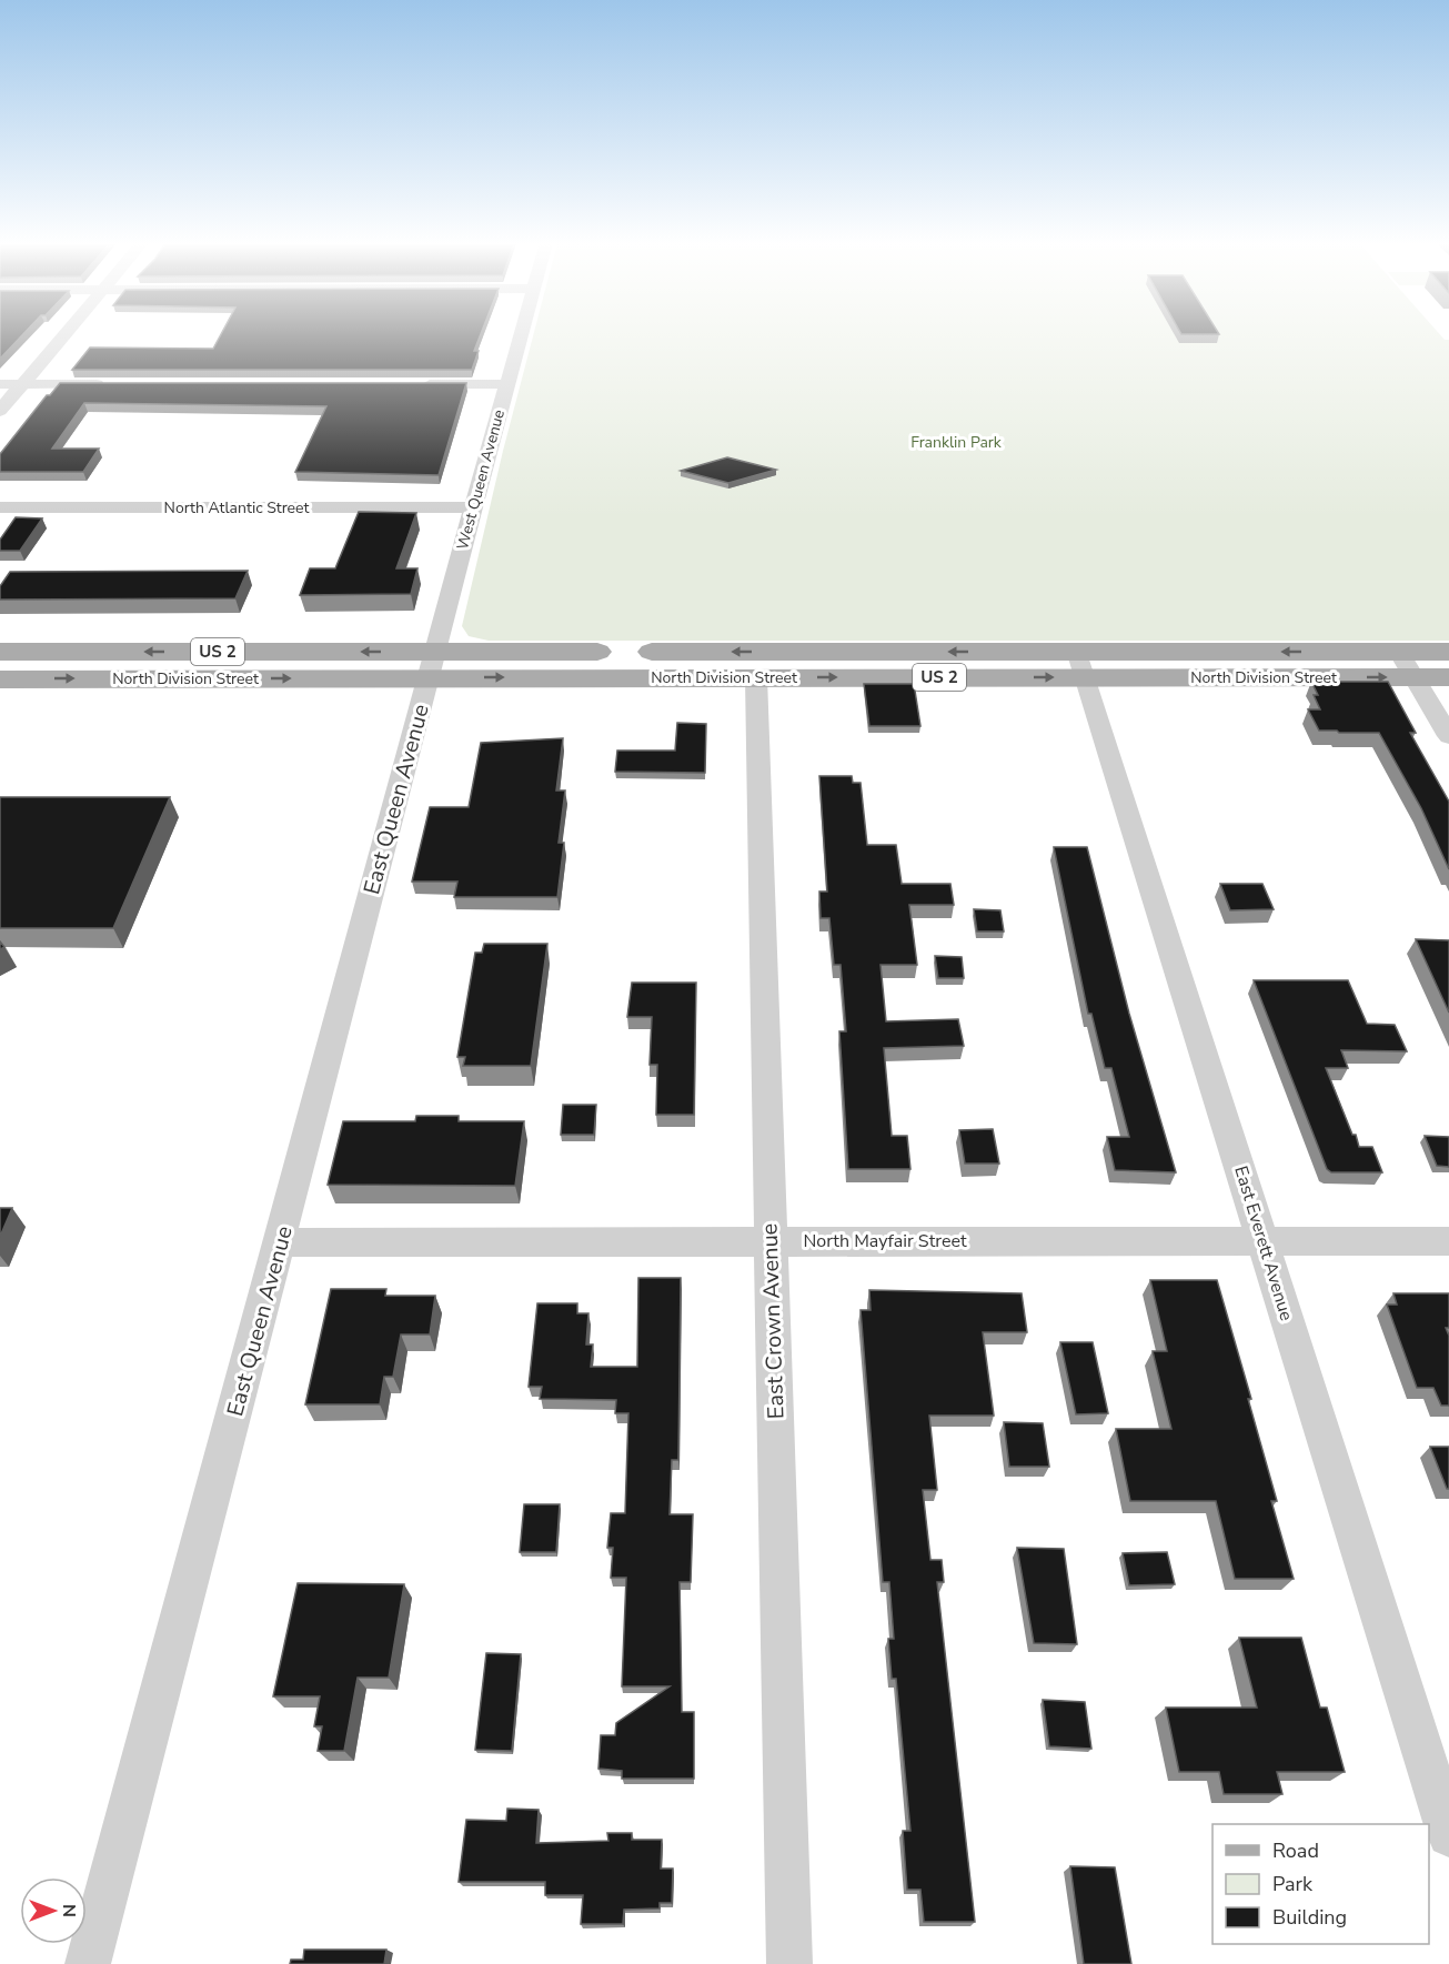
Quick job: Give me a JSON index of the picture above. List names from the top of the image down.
{
  "streets": {
    "main road": ["US 2", "North Division Street"],
    "street": [
      "West Queen Avenue",
      "North Atlantic Street",
      "East Queen Avenue",
      "North Mayfair Street",
      "East Everett Avenue",
      "East Crown Avenue"
    ]
  },
  "crossings": [
    ["West Queen Avenue", "North Atlantic Street"],
    ["West Queen Avenue", "North Division Street"],
    ["West Queen Avenue", "East Queen Avenue"],
    ["North Division Street", "East Queen Avenue"],
    ["North Division Street", "East Everett Avenue"],
    ["North Division Street", "East Crown Avenue"],
    ["East Queen Avenue", "North Mayfair Street"],
    ["North Mayfair Street", "East Everett Avenue"],
    ["North Mayfair Street", "East Crown Avenue"]
  ],
  "parks": ["Franklin Park"],
  "legend": ["Road", "Park", "Building"],
  "north": "right"
}
